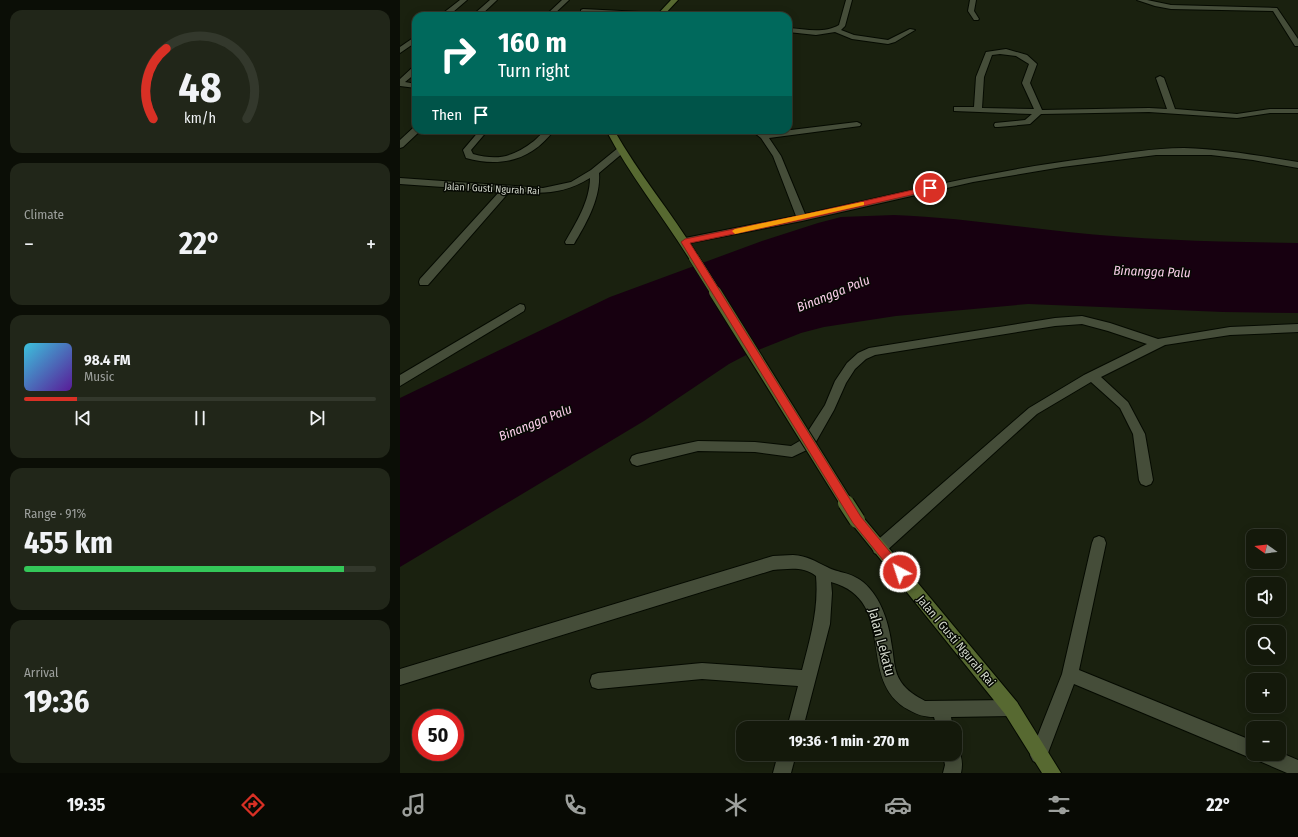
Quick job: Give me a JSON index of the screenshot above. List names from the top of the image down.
{
  "streets": {
    "main road": ["Jalan I Gusti Ngurah Rai"],
    "street": ["Jalan Lekatu"]
  },
  "crossings": [
    ["Jalan I Gusti Ngurah Rai", "Jalan Lekatu"]
  ],
  "water": ["Binangga Palu"],
  "north": "left",
  "page": {
    "turn": ["160 m", "Turn right"],
    "then": "Then",
    "tile": [
      "Climate",
      ["Range · 91%", "455 km"],
      ["Arrival", "19:36"]
    ],
    "heat": ["−", "22°", "+"],
    "song": ["98.4 FM", "Music"],
    "map_buttons": ["+", "−"],
    "limit": "50",
    "trip": "19:36 · 1 min · 270 m",
    "tabs": ["19:35", "22°"],
    "gauge": ["48", "km/h"]
  }
}
